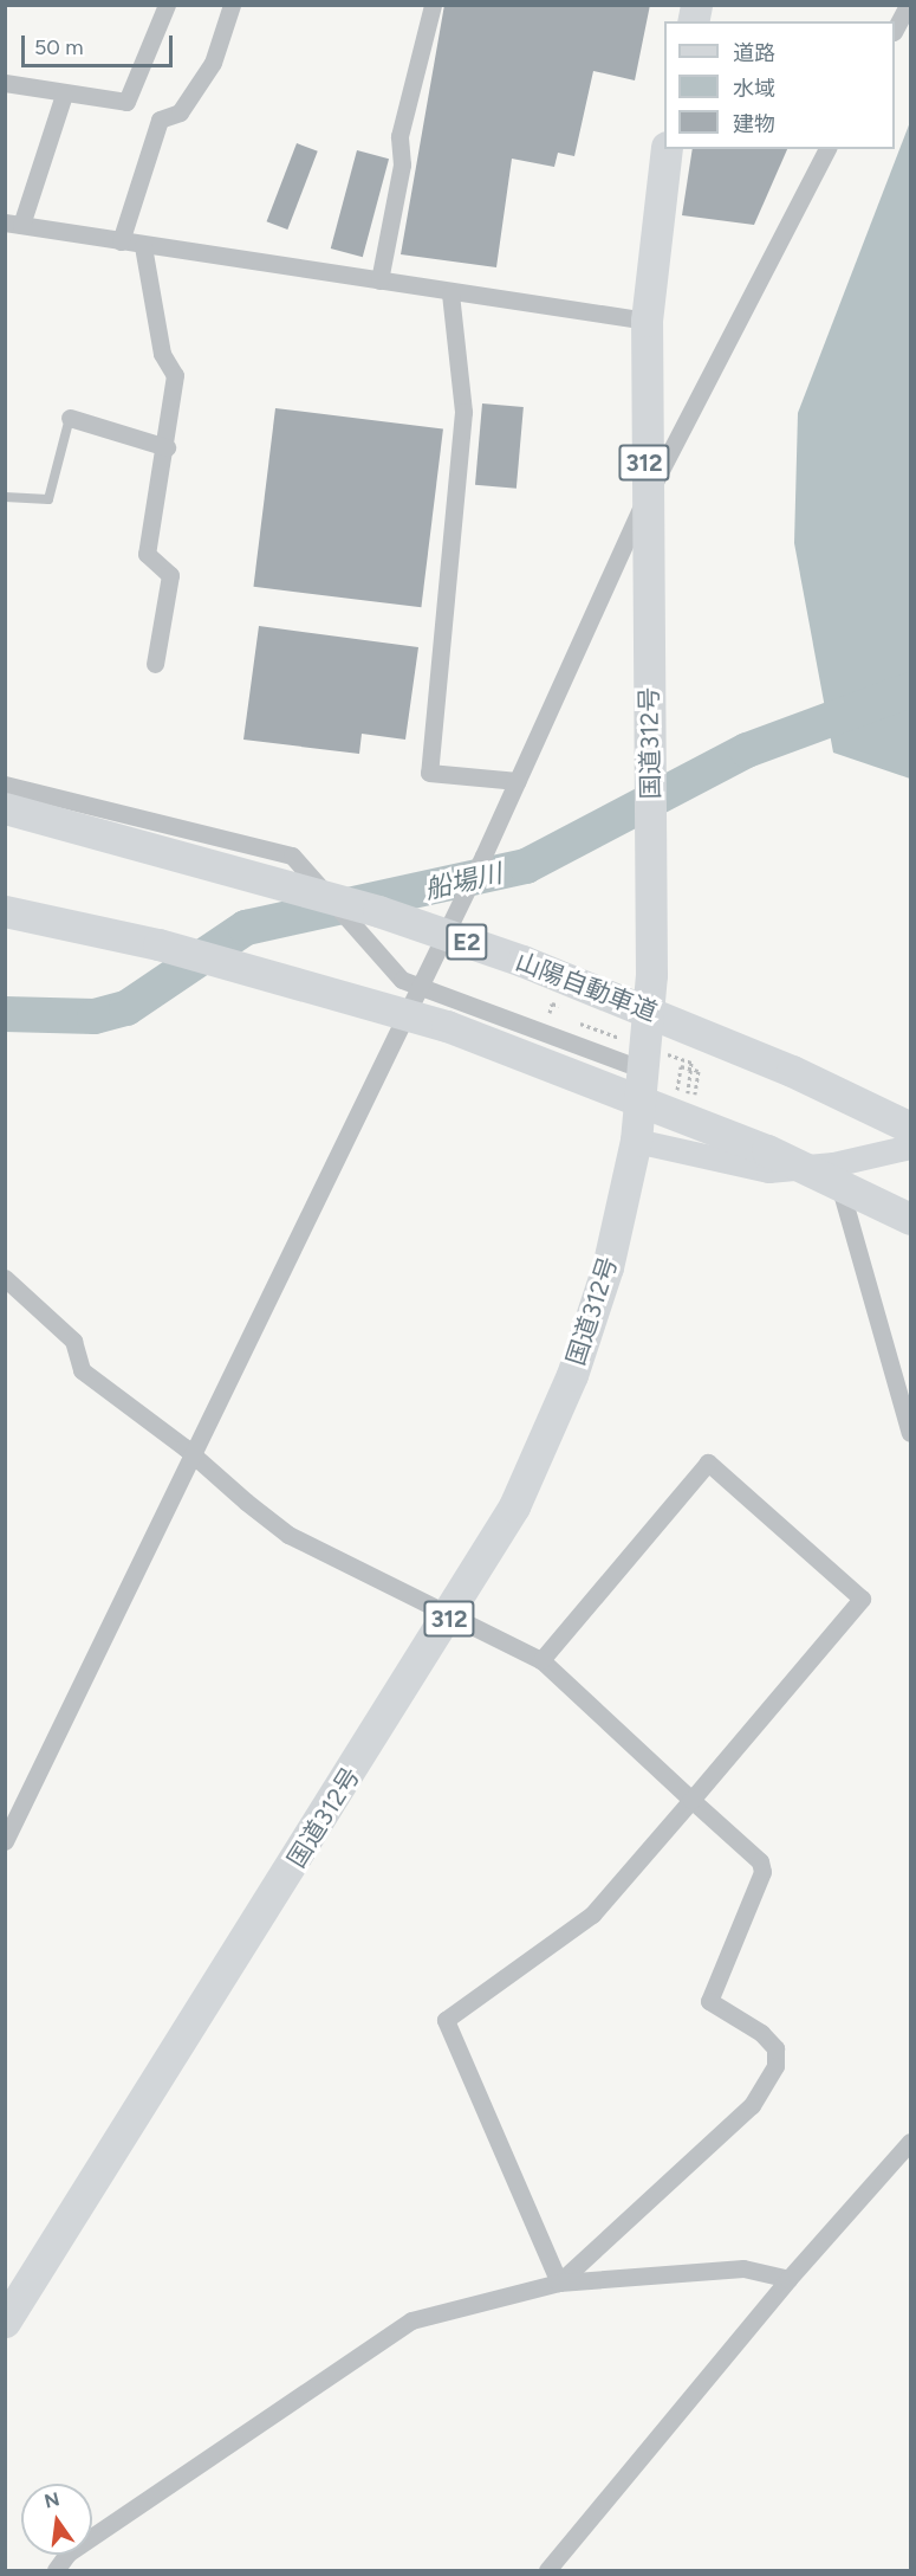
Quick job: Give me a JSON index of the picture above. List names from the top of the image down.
{
  "streets": {
    "highway": [
      "312",
      "国道312号",
      "E2",
      "山陽自動車道"
    ]
  },
  "water": ["船場川"],
  "legend": ["道路", "水域", "建物"],
  "scale_bar": "50 m",
  "north": "top"
}
